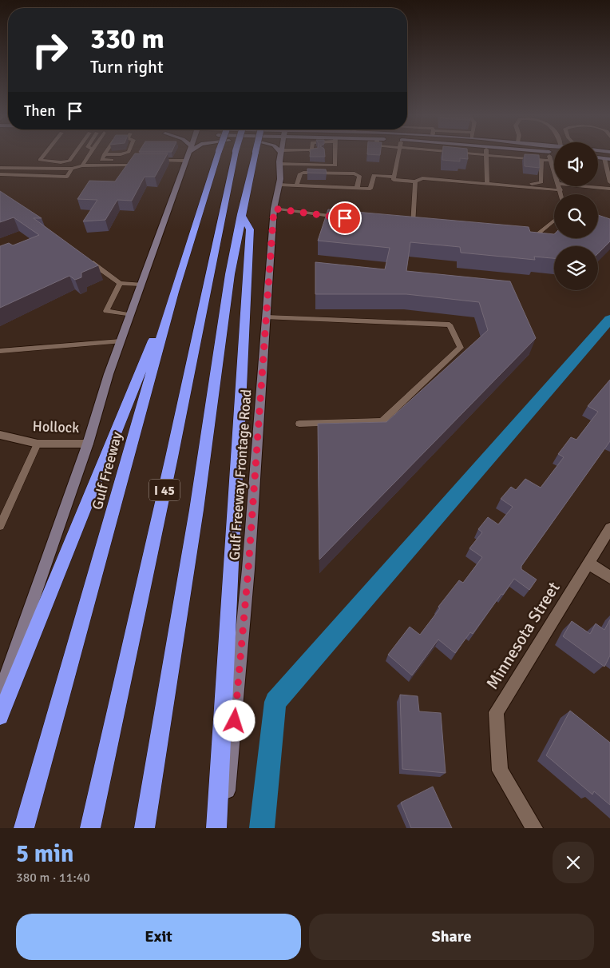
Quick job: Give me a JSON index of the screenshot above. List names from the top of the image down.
{
  "streets": {
    "highway": ["Gulf Freeway", "I 45"],
    "main road": ["Gulf Freeway Frontage Road"],
    "street": ["Hollock", "Minnesota Street"]
  },
  "page": {
    "turn": ["330 m", "Turn right"],
    "then": "Then",
    "heading": ["5 min", "380 m · 11:40"],
    "buttons": ["Exit", "Share"]
  }
}
